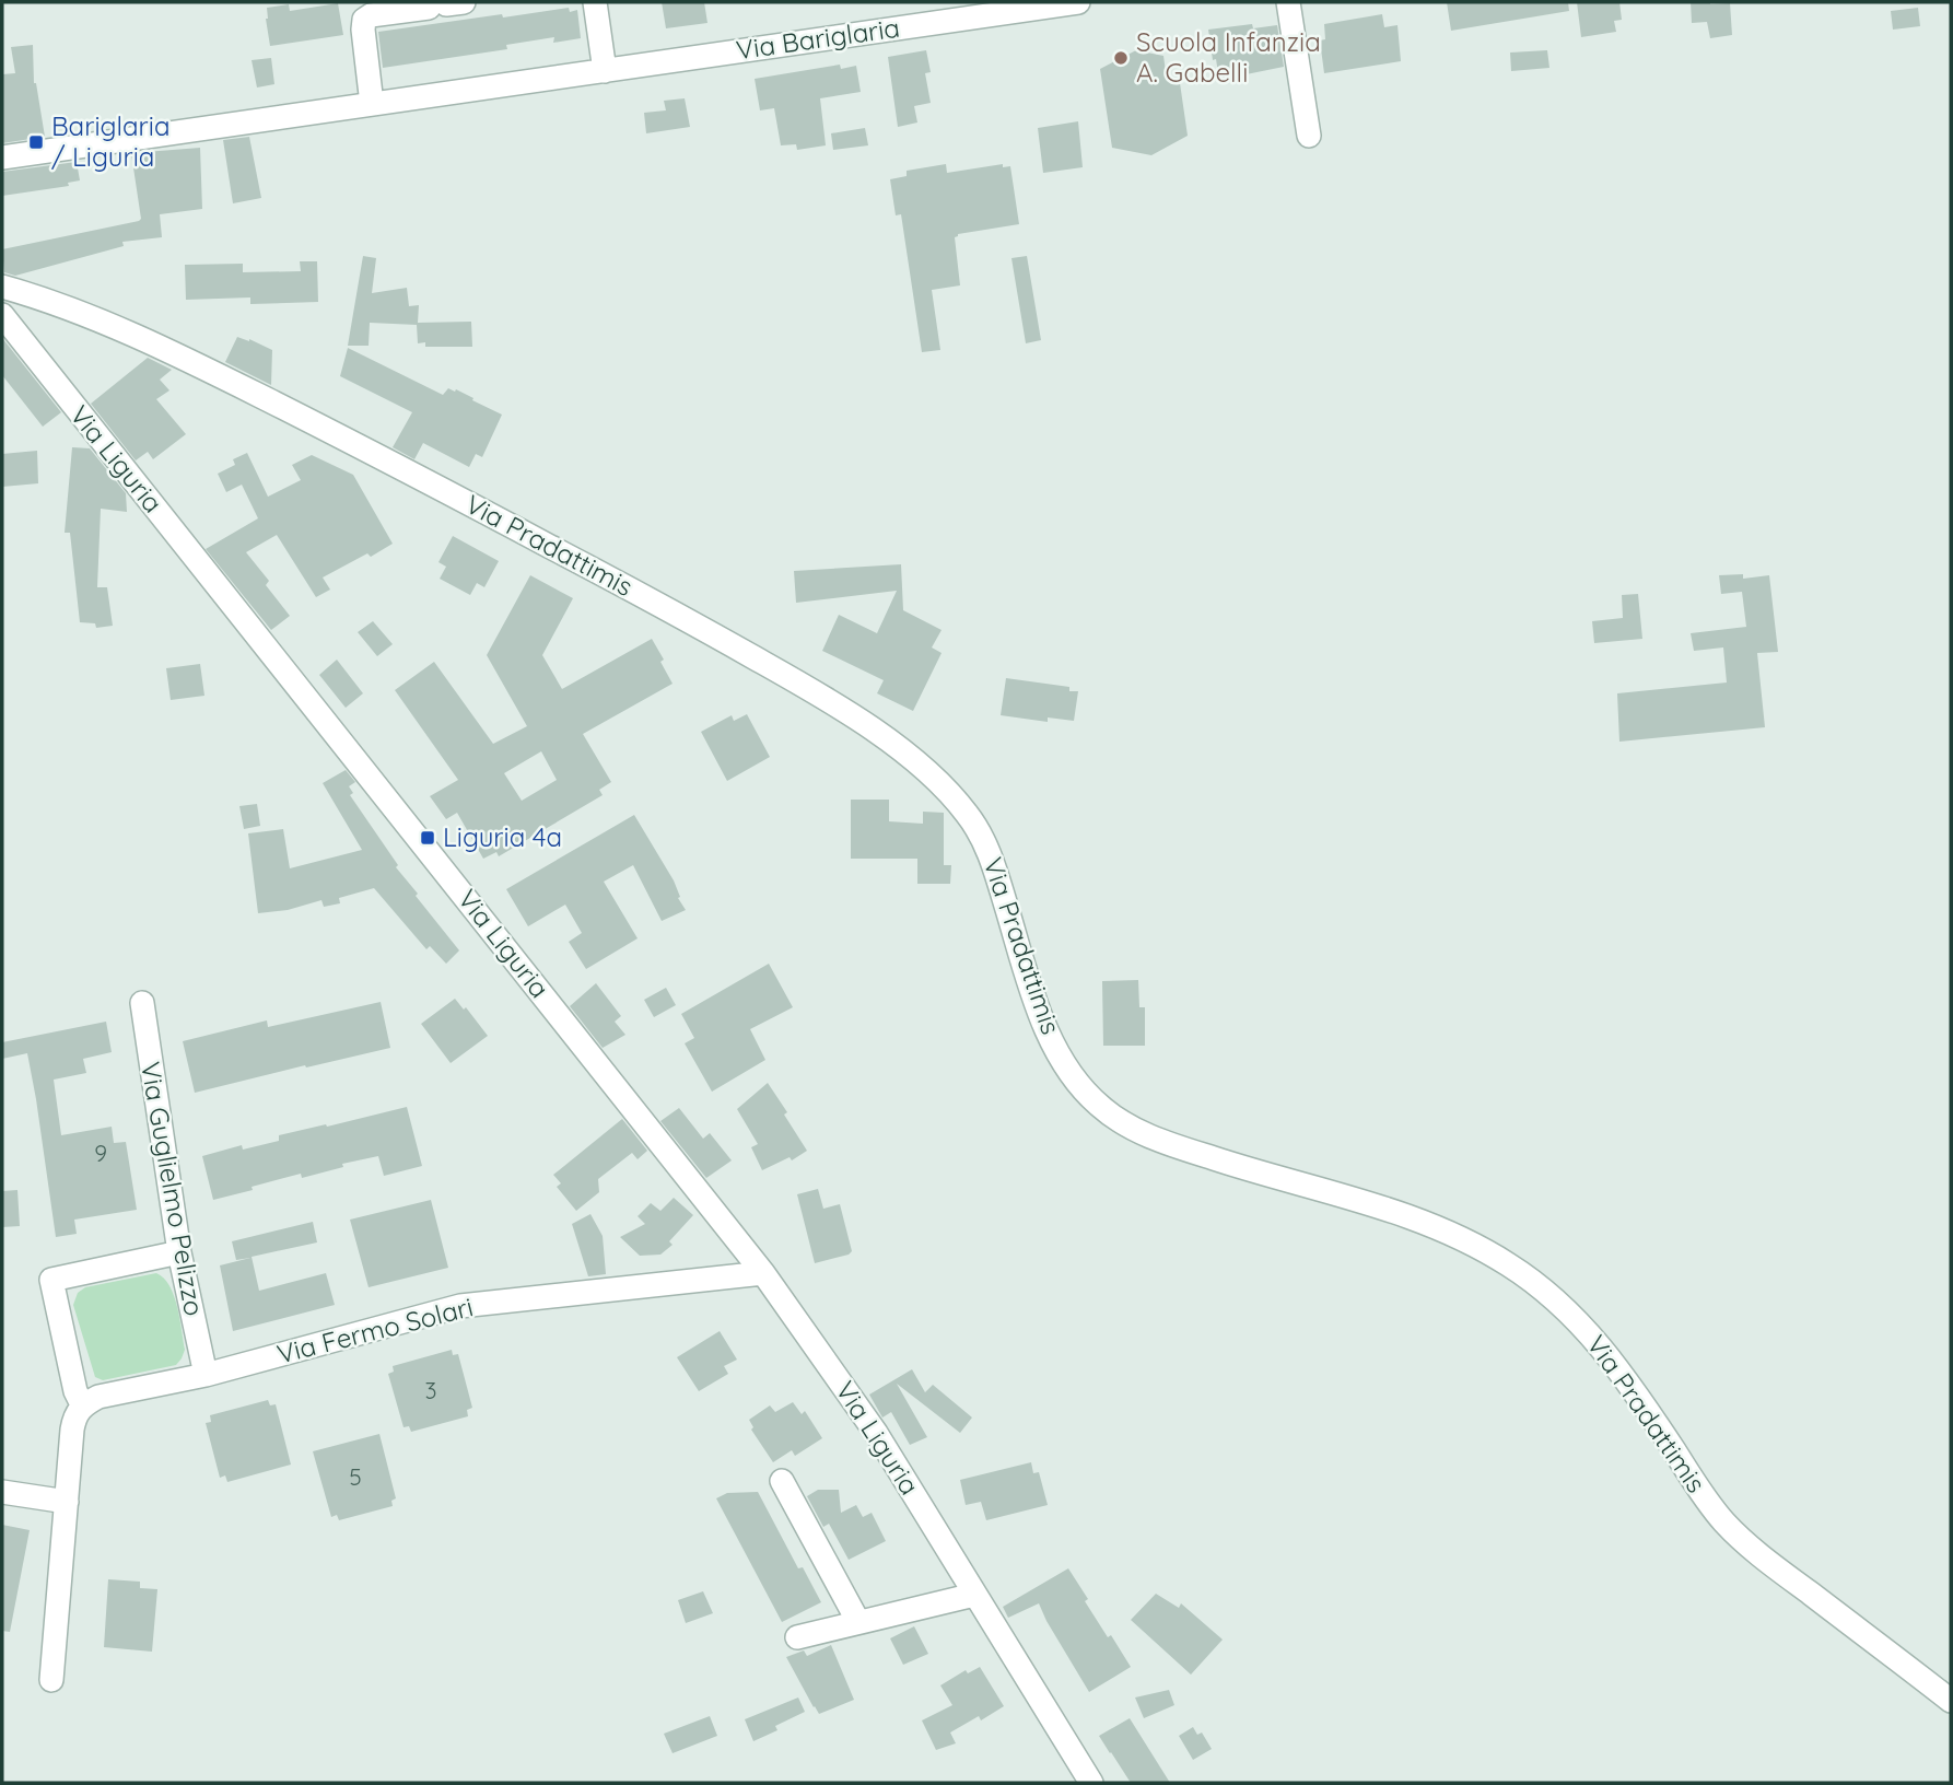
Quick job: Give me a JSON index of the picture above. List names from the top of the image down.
{
  "streets": {
    "street": [
      "Via Bariglaria",
      "Via Liguria",
      "Via Pradattimis",
      "Via Guglielmo Pelizzo",
      "Via Fermo Solari"
    ]
  },
  "crossings": [
    ["Via Liguria", "Via Fermo Solari"],
    ["Via Guglielmo Pelizzo", "Via Fermo Solari"]
  ],
  "places": {
    "other": ["Scuola Infanzia A. Gabelli"],
    "transit": ["Bariglaria / Liguria", "Liguria 4a"]
  },
  "house_numbers": ["9", "3", "5"]
}
